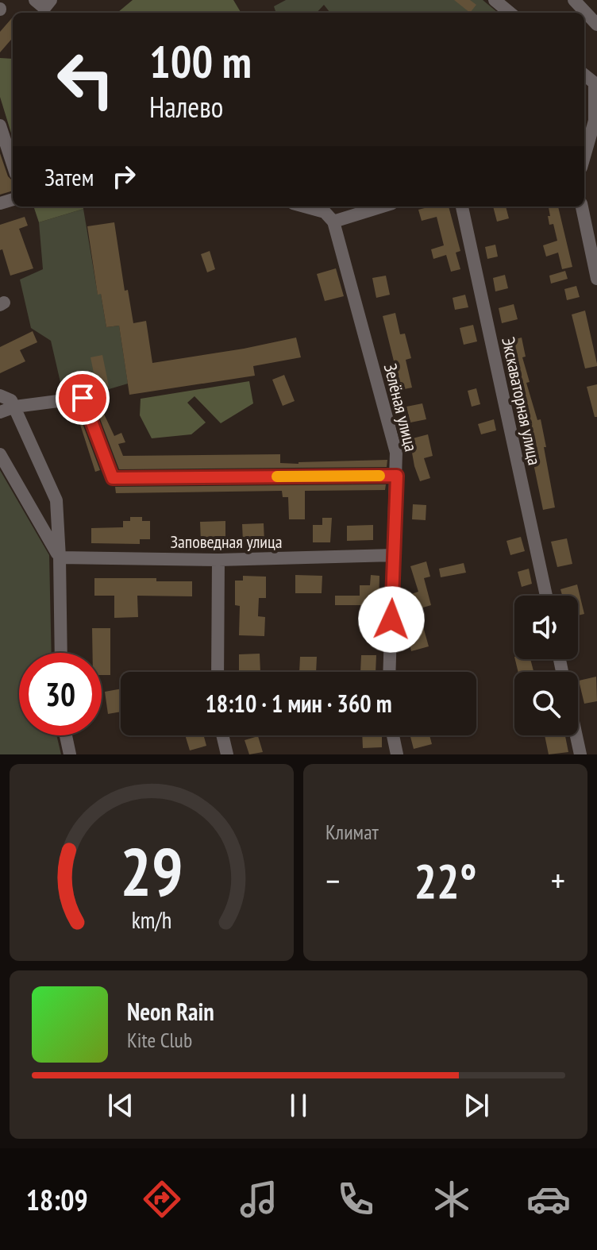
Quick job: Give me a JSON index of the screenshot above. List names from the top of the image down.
{
  "streets": {
    "street": ["Экскаваторная улица", "Зелёная улица", "Заповедная улица"]
  },
  "crossings": [
    ["Зелёная улица", "Заповедная улица"]
  ],
  "page": {
    "turn": ["100 m", "Налево"],
    "then": "Затем",
    "limit": "30",
    "trip": "18:10 · 1 мин · 360 m",
    "tile": "Климат",
    "heat": ["−", "22°", "+"],
    "song": ["Neon Rain", "Kite Club"],
    "tabs": "18:09",
    "gauge": ["29", "km/h"]
  }
}
